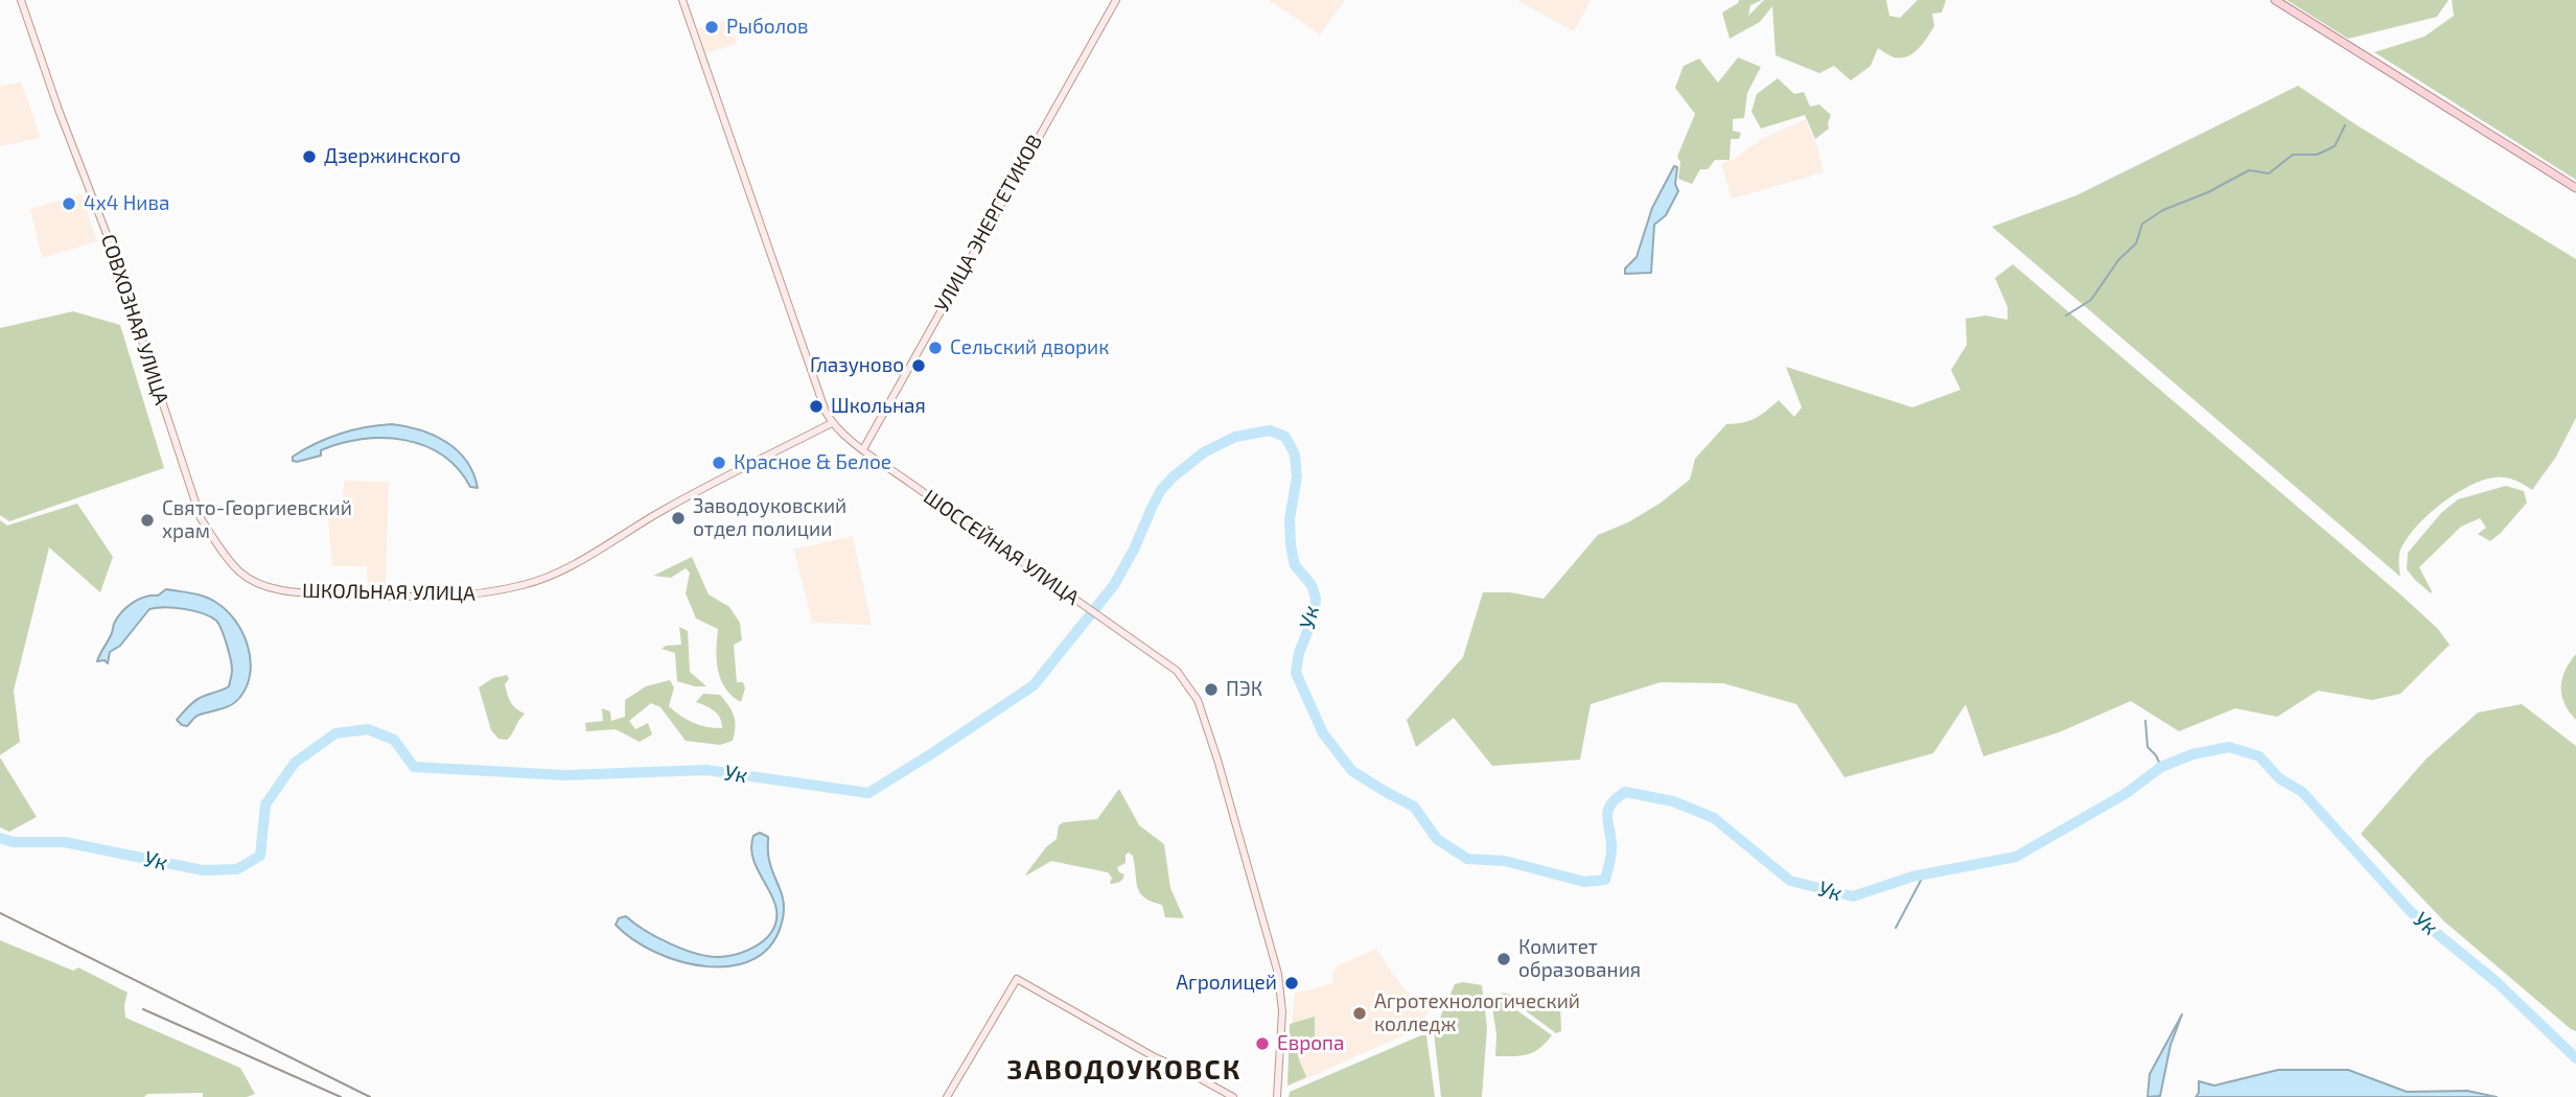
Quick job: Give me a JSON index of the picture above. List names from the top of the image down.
{
  "streets": {
    "street": [
      "УЛИЦА ЭНЕРГЕТИКОВ",
      "СОВХОЗНАЯ УЛИЦА",
      "ШОССЕЙНАЯ УЛИЦА",
      "ШКОЛЬНАЯ УЛИЦА"
    ]
  },
  "crossings": [
    ["УЛИЦА ЭНЕРГЕТИКОВ", "ШОССЕЙНАЯ УЛИЦА"],
    ["СОВХОЗНАЯ УЛИЦА", "ШКОЛЬНАЯ УЛИЦА"],
    ["ШОССЕЙНАЯ УЛИЦА", "ШКОЛЬНАЯ УЛИЦА"]
  ],
  "districts": ["ЗАВОДОУКОВСК"],
  "water": ["Ук"],
  "places": [
    "Рыболов",
    "Дзержинского",
    "4x4 Нива",
    "Сельский дворик",
    "Глазуново",
    "Школьная",
    "Красное & Белое",
    "Заводоуковский отдел полиции",
    "Свято-Георгиевский храм",
    "ПЭК",
    "Комитет образования",
    "Агролицей",
    "Агротехнологический колледж",
    "Европа"
  ]
}
